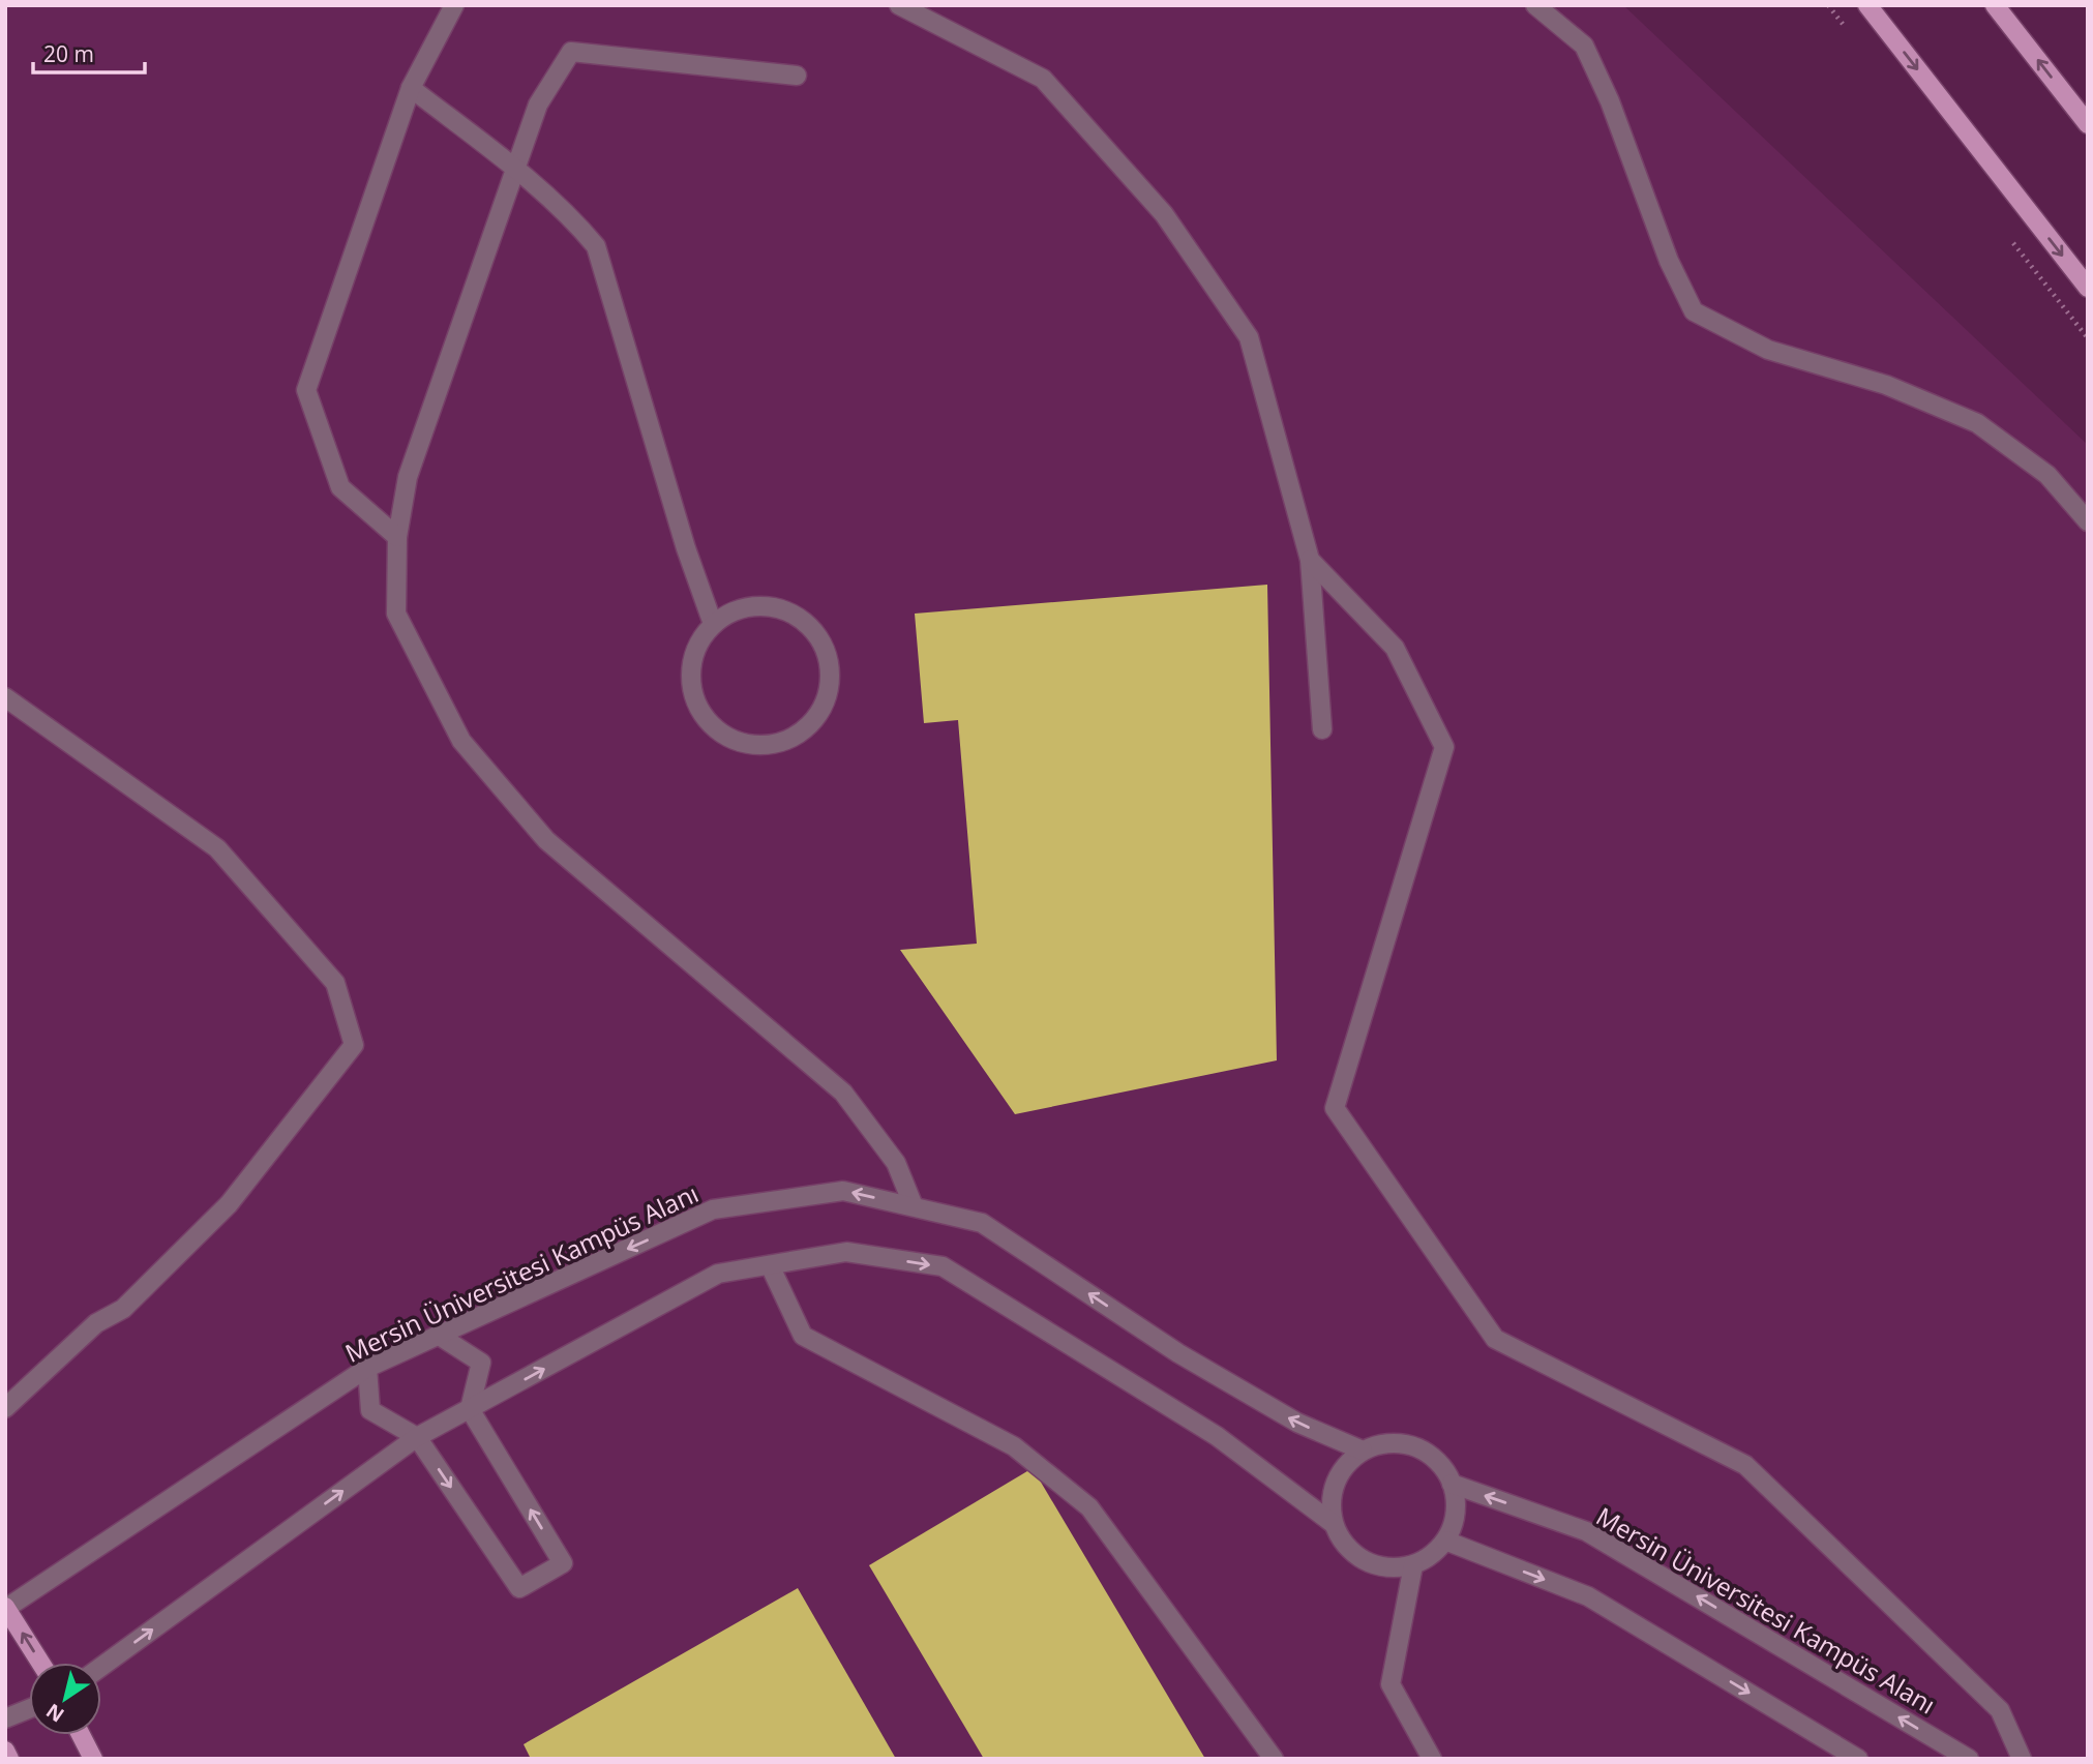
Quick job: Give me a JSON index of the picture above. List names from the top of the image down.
{
  "streets": {
    "main road": ["Mersin Üniversitesi Kampüs Alanı"]
  },
  "scale_bar": "20 m",
  "north": "bottom left"
}
